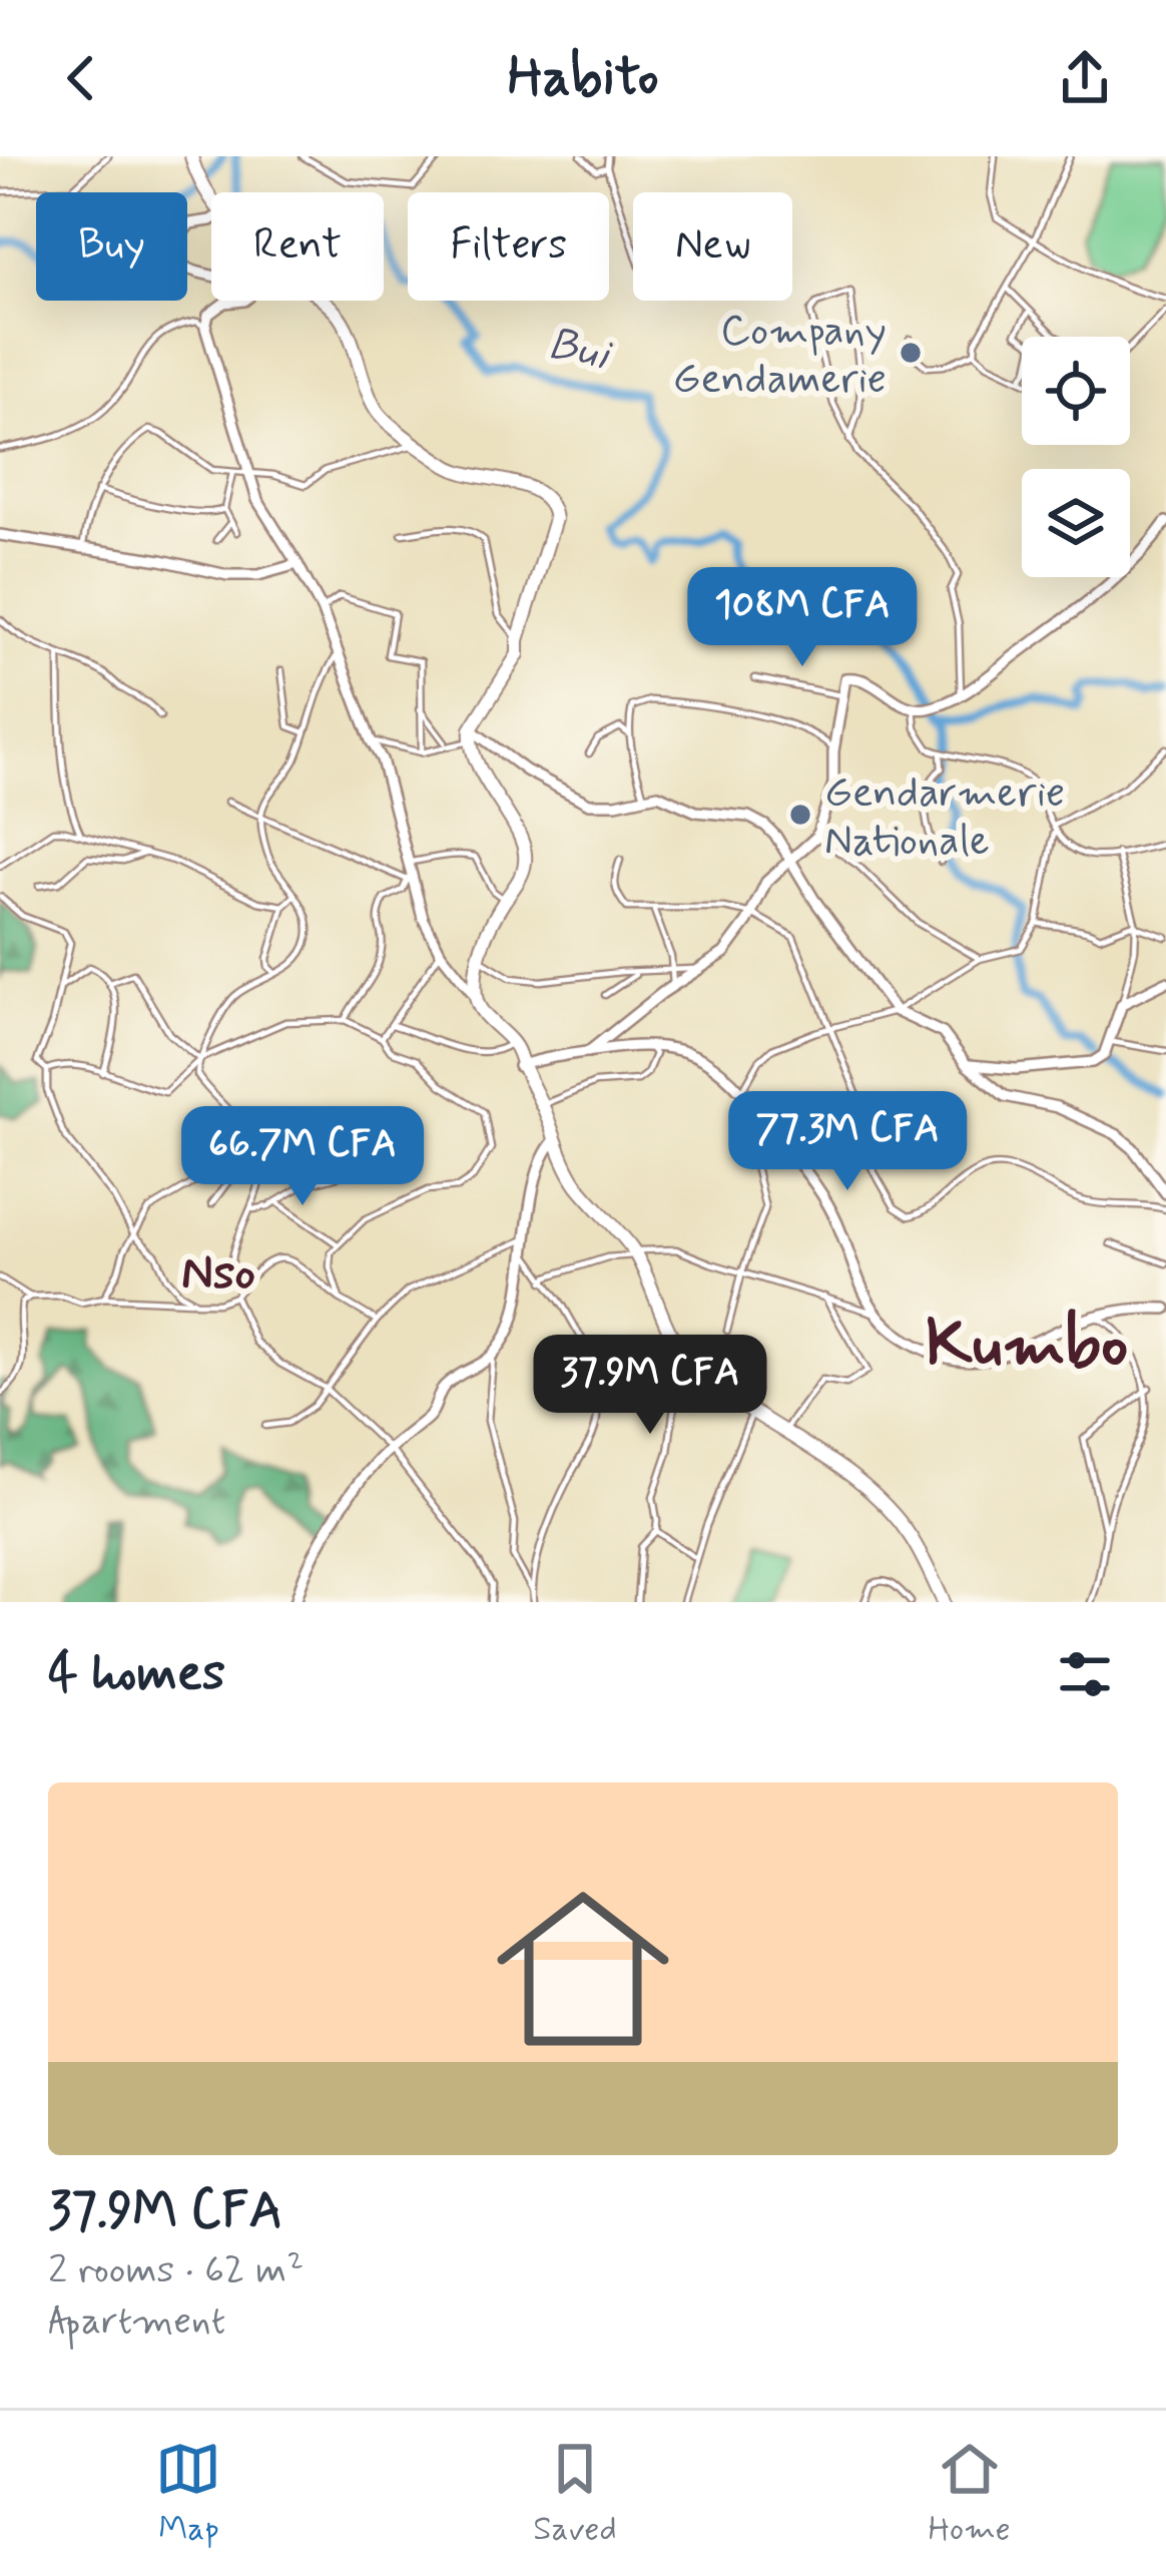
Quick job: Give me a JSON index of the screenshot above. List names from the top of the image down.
{
  "districts": ["Nso", "Kumbo"],
  "water": ["Bui"],
  "places": ["Company Gendamerie", "Gendarmerie Nationale"],
  "page": {
    "header": "Habito",
    "chip": [
      "Buy",
      "Rent",
      "Filters",
      "New"
    ],
    "price": [
      "108M CFA",
      "77.3M CFA",
      "66.7M CFA",
      "37.9M CFA"
    ],
    "heading": "4 homes",
    "list": [
      {
        "name": "37.9M CFA",
        "note": "2 rooms · 62 m² · Apartment"
      }
    ],
    "tabs": ["Map", "Saved", "Home"]
  }
}
